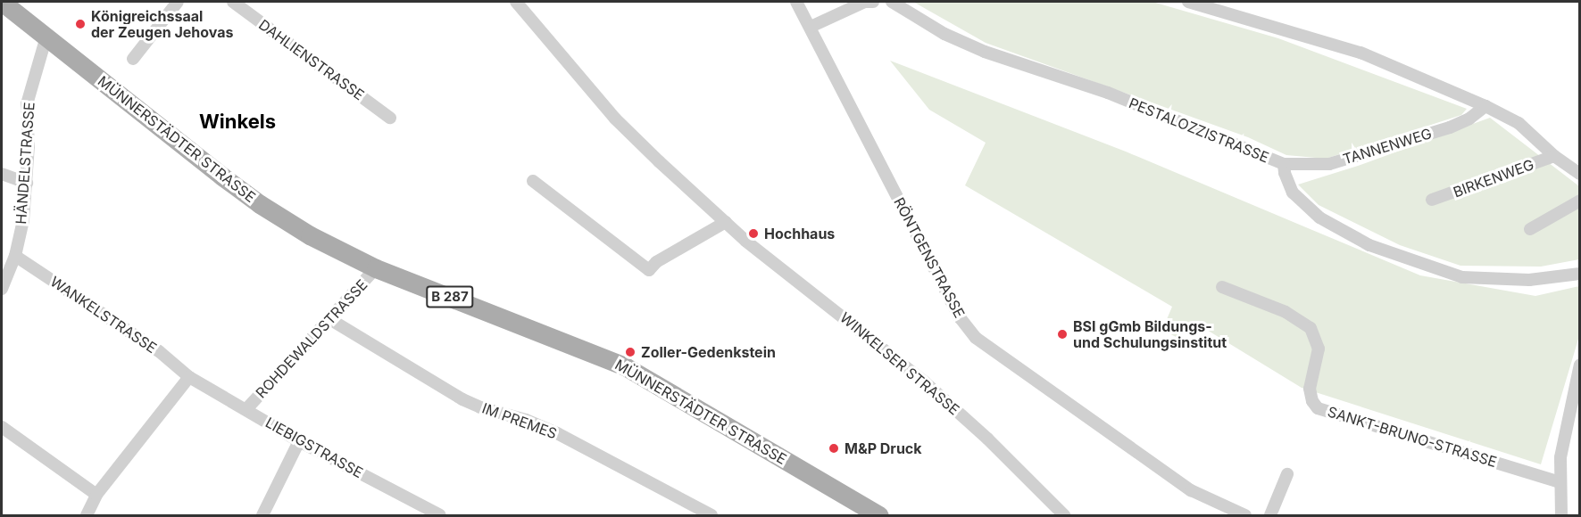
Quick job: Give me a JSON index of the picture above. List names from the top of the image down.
{
  "streets": {
    "main road": ["MÜNNERSTÄDTER STRASSE", "B 287"],
    "street": [
      "DAHLIENSTRASSE",
      "PESTALOZZISTRASSE",
      "TANNENWEG",
      "HÄNDELSTRASSE",
      "BIRKENWEG",
      "RÖNTGENSTRASSE",
      "WANKELSTRASSE",
      "ROHDEWALDSTRASSE",
      "WINKELSER STRASSE",
      "IM PREMES",
      "SANKT-BRUNO-STRASSE",
      "LIEBIGSTRASSE"
    ]
  },
  "crossings": [
    ["PESTALOZZISTRASSE", "TANNENWEG"],
    ["MÜNNERSTÄDTER STRASSE", "HÄNDELSTRASSE"],
    ["MÜNNERSTÄDTER STRASSE", "ROHDEWALDSTRASSE"],
    ["HÄNDELSTRASSE", "WANKELSTRASSE"],
    ["WANKELSTRASSE", "LIEBIGSTRASSE"],
    ["ROHDEWALDSTRASSE", "IM PREMES"],
    ["ROHDEWALDSTRASSE", "LIEBIGSTRASSE"]
  ],
  "districts": ["Winkels"],
  "places": [
    "Königreichssaal der Zeugen Jehovas",
    "Hochhaus",
    "BSI gGmb Bildungs- und Schulungsinstitut",
    "Zoller-Gedenkstein",
    "M&P Druck"
  ]
}
